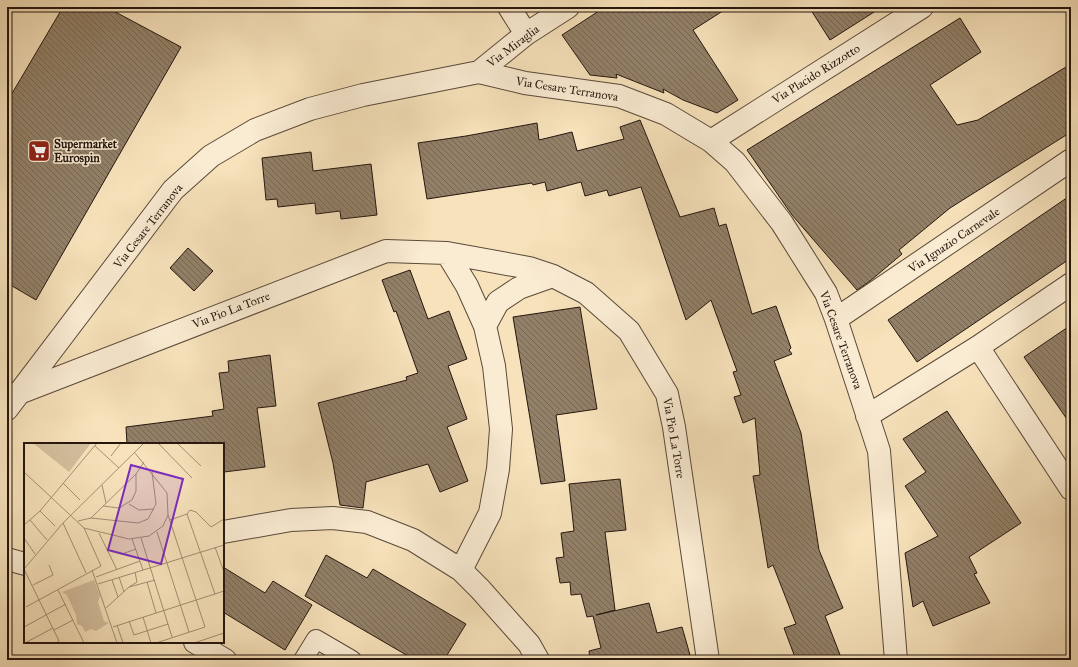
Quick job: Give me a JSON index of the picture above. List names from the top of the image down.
{
  "streets": {
    "street": [
      "Via Miraglia",
      "Via Placido Rizzotto",
      "Via Cesare Terranova",
      "Via Ignazio Carnevale",
      "Via Pio La Torre"
    ]
  },
  "crossings": [
    ["Via Miraglia", "Via Cesare Terranova"],
    ["Via Placido Rizzotto", "Via Cesare Terranova"],
    ["Via Cesare Terranova", "Via Ignazio Carnevale"],
    ["Via Cesare Terranova", "Via Pio La Torre"]
  ],
  "places": {
    "supermarket": ["Supermarket Eurospin"]
  }
}
